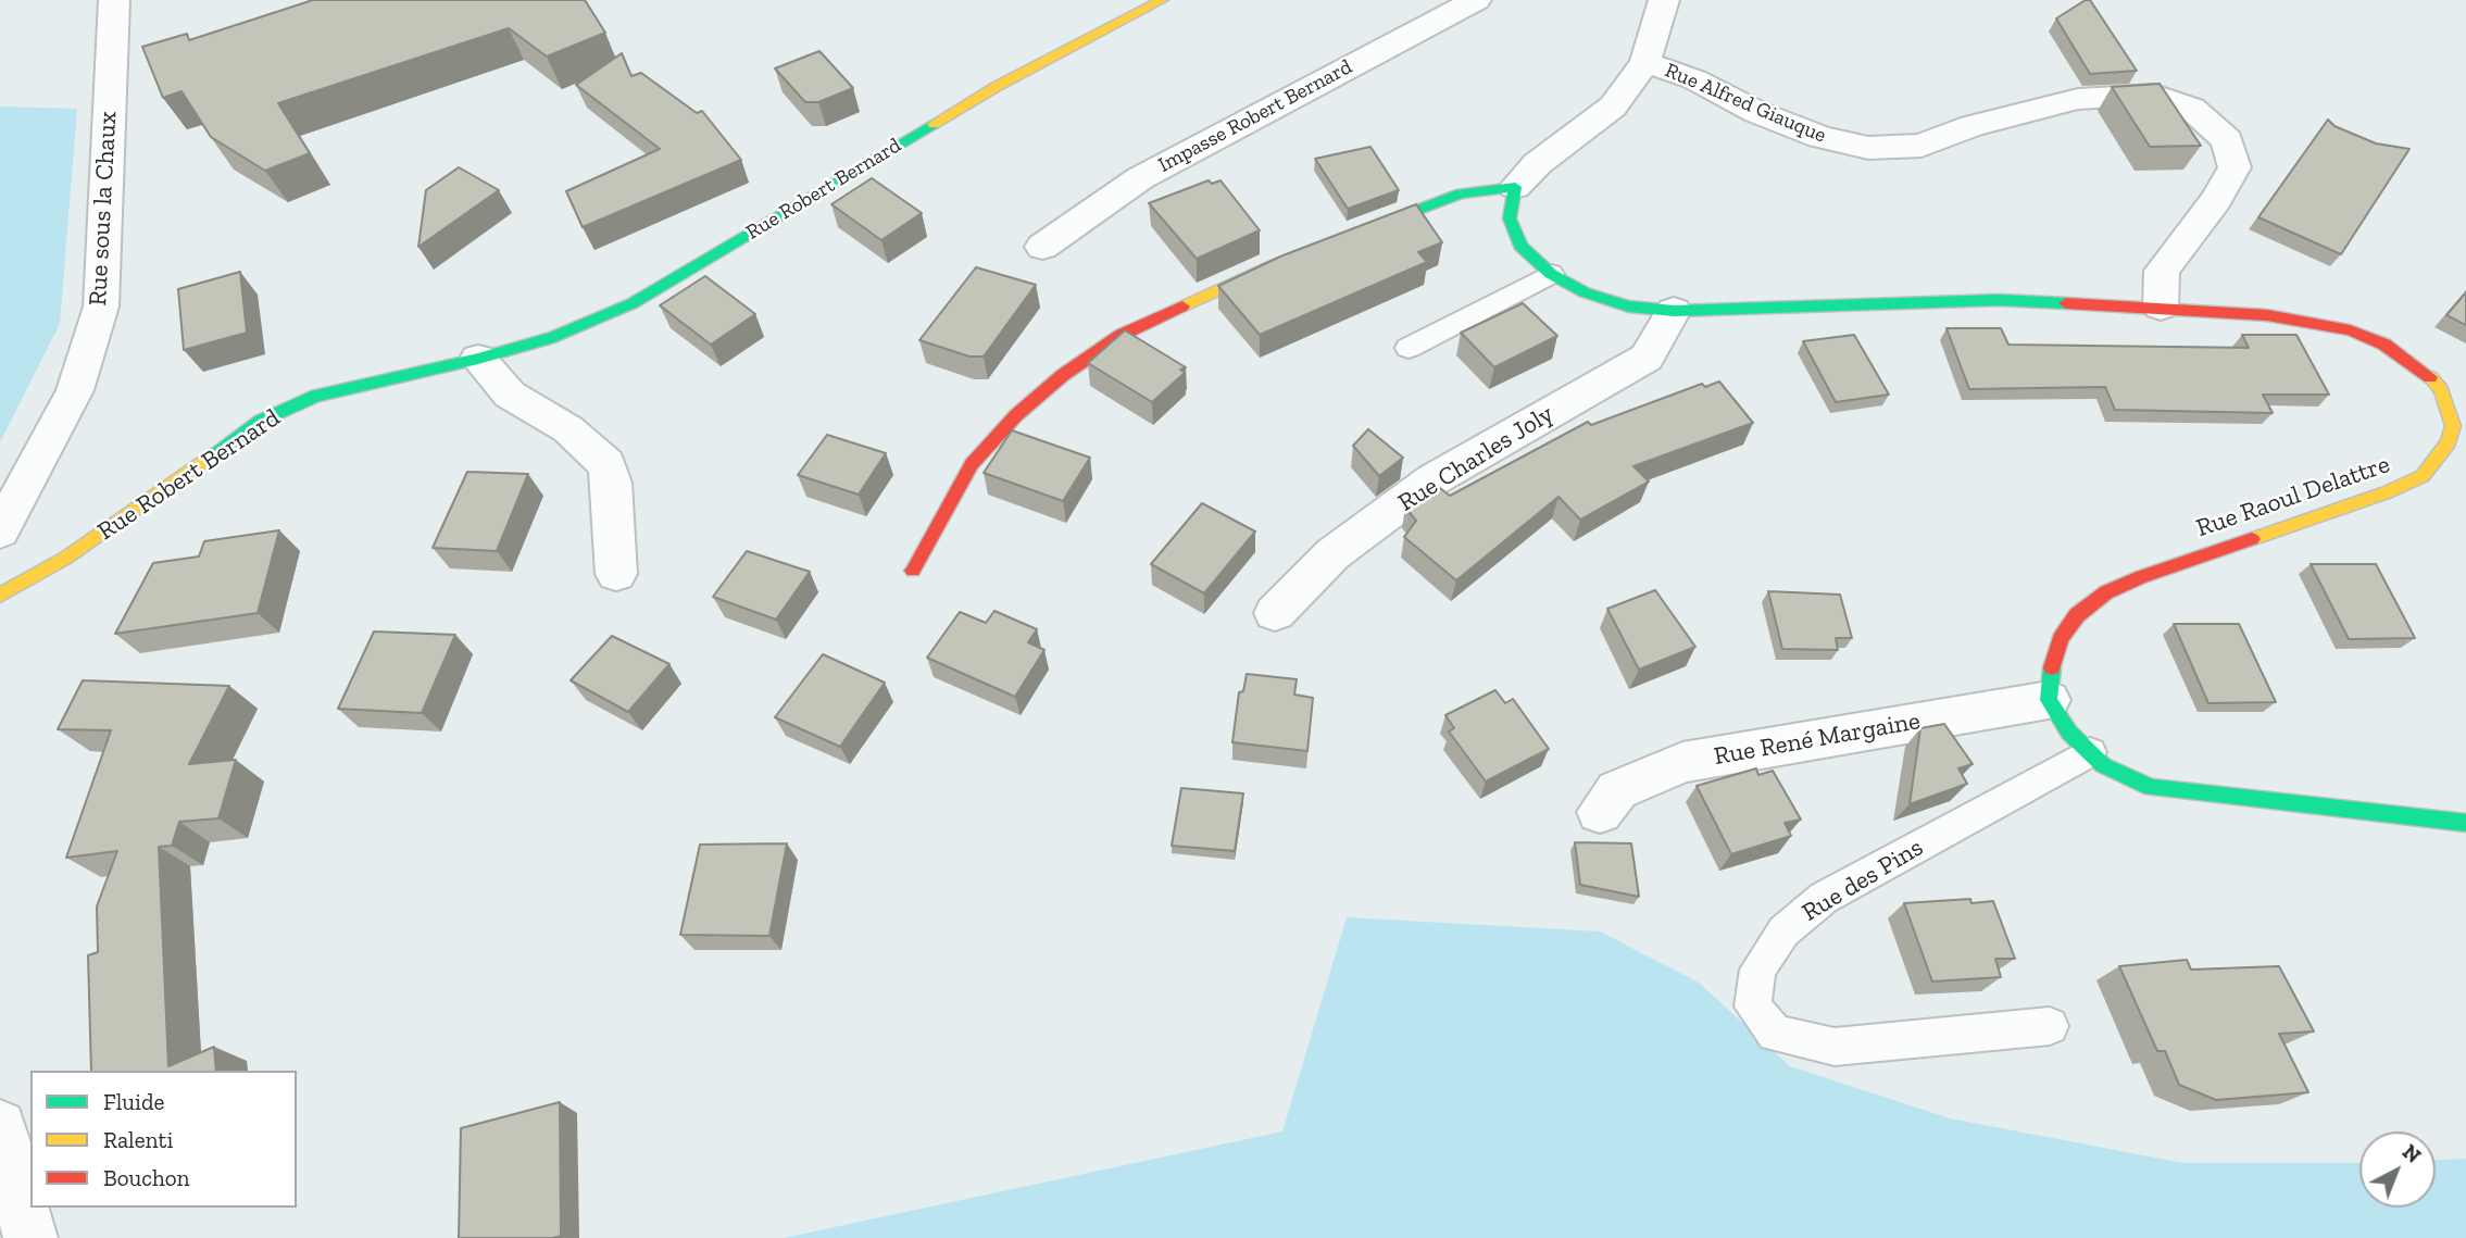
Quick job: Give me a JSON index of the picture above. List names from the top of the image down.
{
  "streets": {
    "street": [
      "Rue Alfred Giauque",
      "Impasse Robert Bernard",
      "Rue Robert Bernard",
      "Rue sous la Chaux",
      "Rue Charles Joly",
      "Rue Raoul Delattre",
      "Rue René Margaine"
    ],
    "lane": ["Rue des Pins"]
  },
  "crossings": [
    ["Rue Alfred Giauque", "Rue Raoul Delattre"],
    ["Rue Charles Joly", "Rue Raoul Delattre"],
    ["Rue Raoul Delattre", "Rue René Margaine"]
  ],
  "legend": ["Fluide", "Ralenti", "Bouchon"],
  "north": "top right"
}
